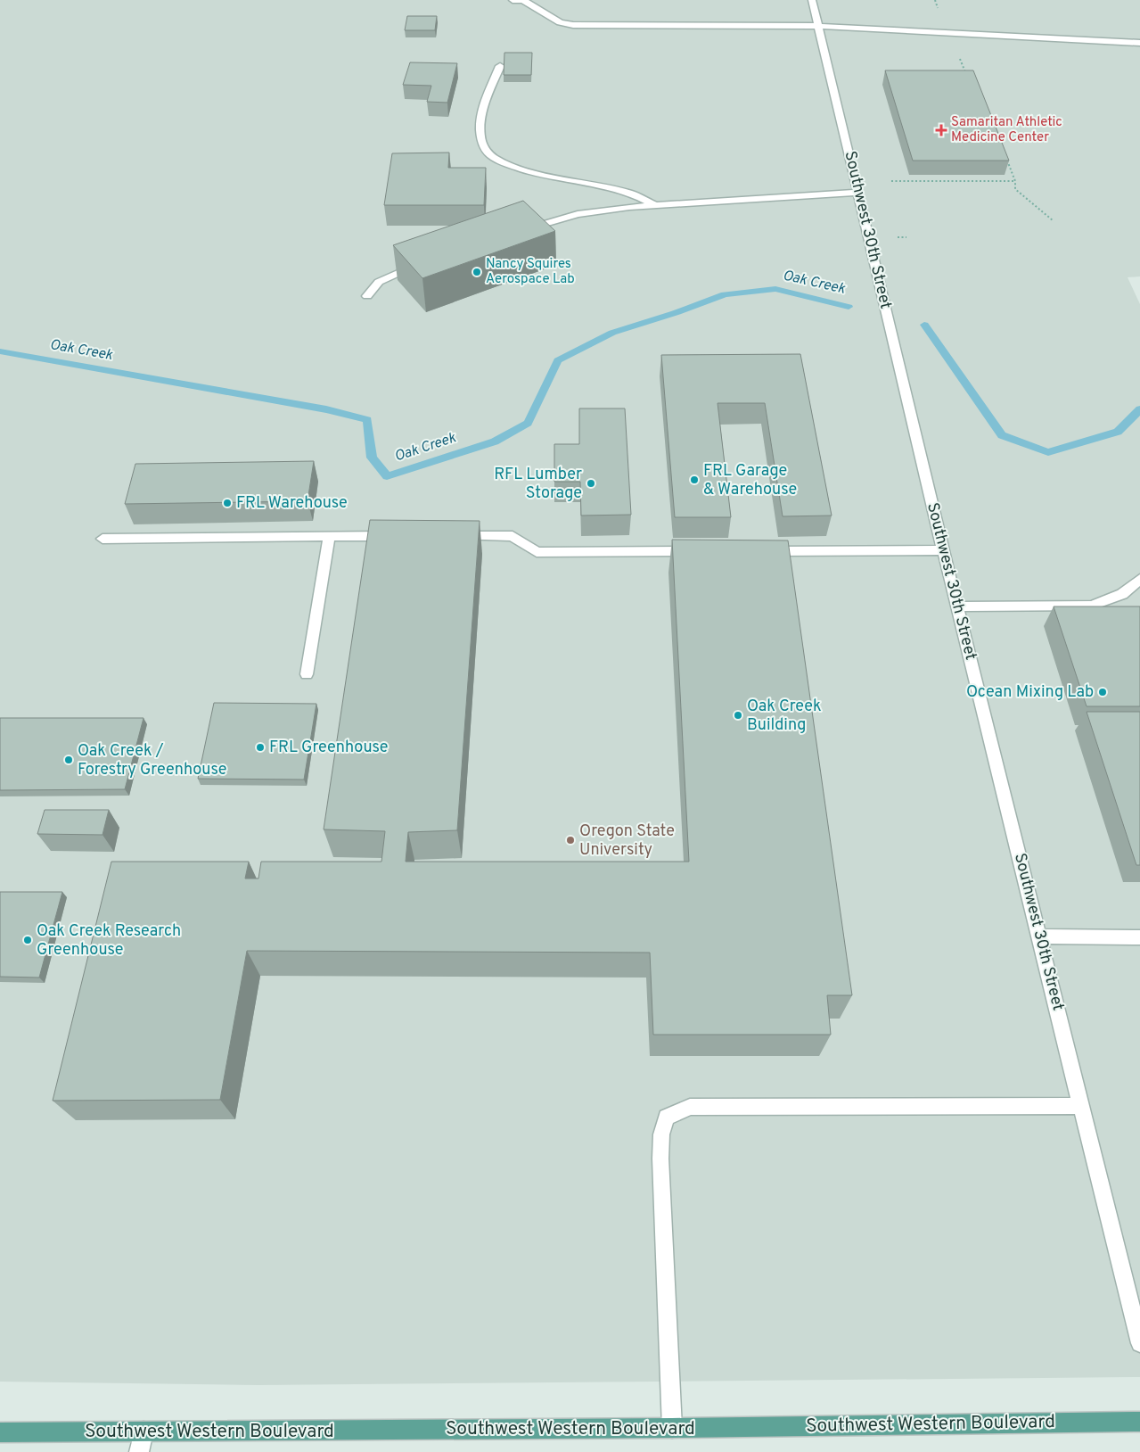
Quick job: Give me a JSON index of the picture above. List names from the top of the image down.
{
  "streets": {
    "main road": ["Southwest Western Boulevard"],
    "street": ["Southwest 30th Street"]
  },
  "water": ["Oak Creek"],
  "places": {
    "health": ["Samaritan Athletic Medicine Center"],
    "other": [
      "Nancy Squires Aerospace Lab",
      "FRL Garage & Warehouse",
      "RFL Lumber Storage",
      "FRL Warehouse",
      "Ocean Mixing Lab",
      "Oak Creek Building",
      "FRL Greenhouse",
      "Oak Creek / Forestry Greenhouse",
      "Oregon State University",
      "Oak Creek Research Greenhouse"
    ]
  }
}
